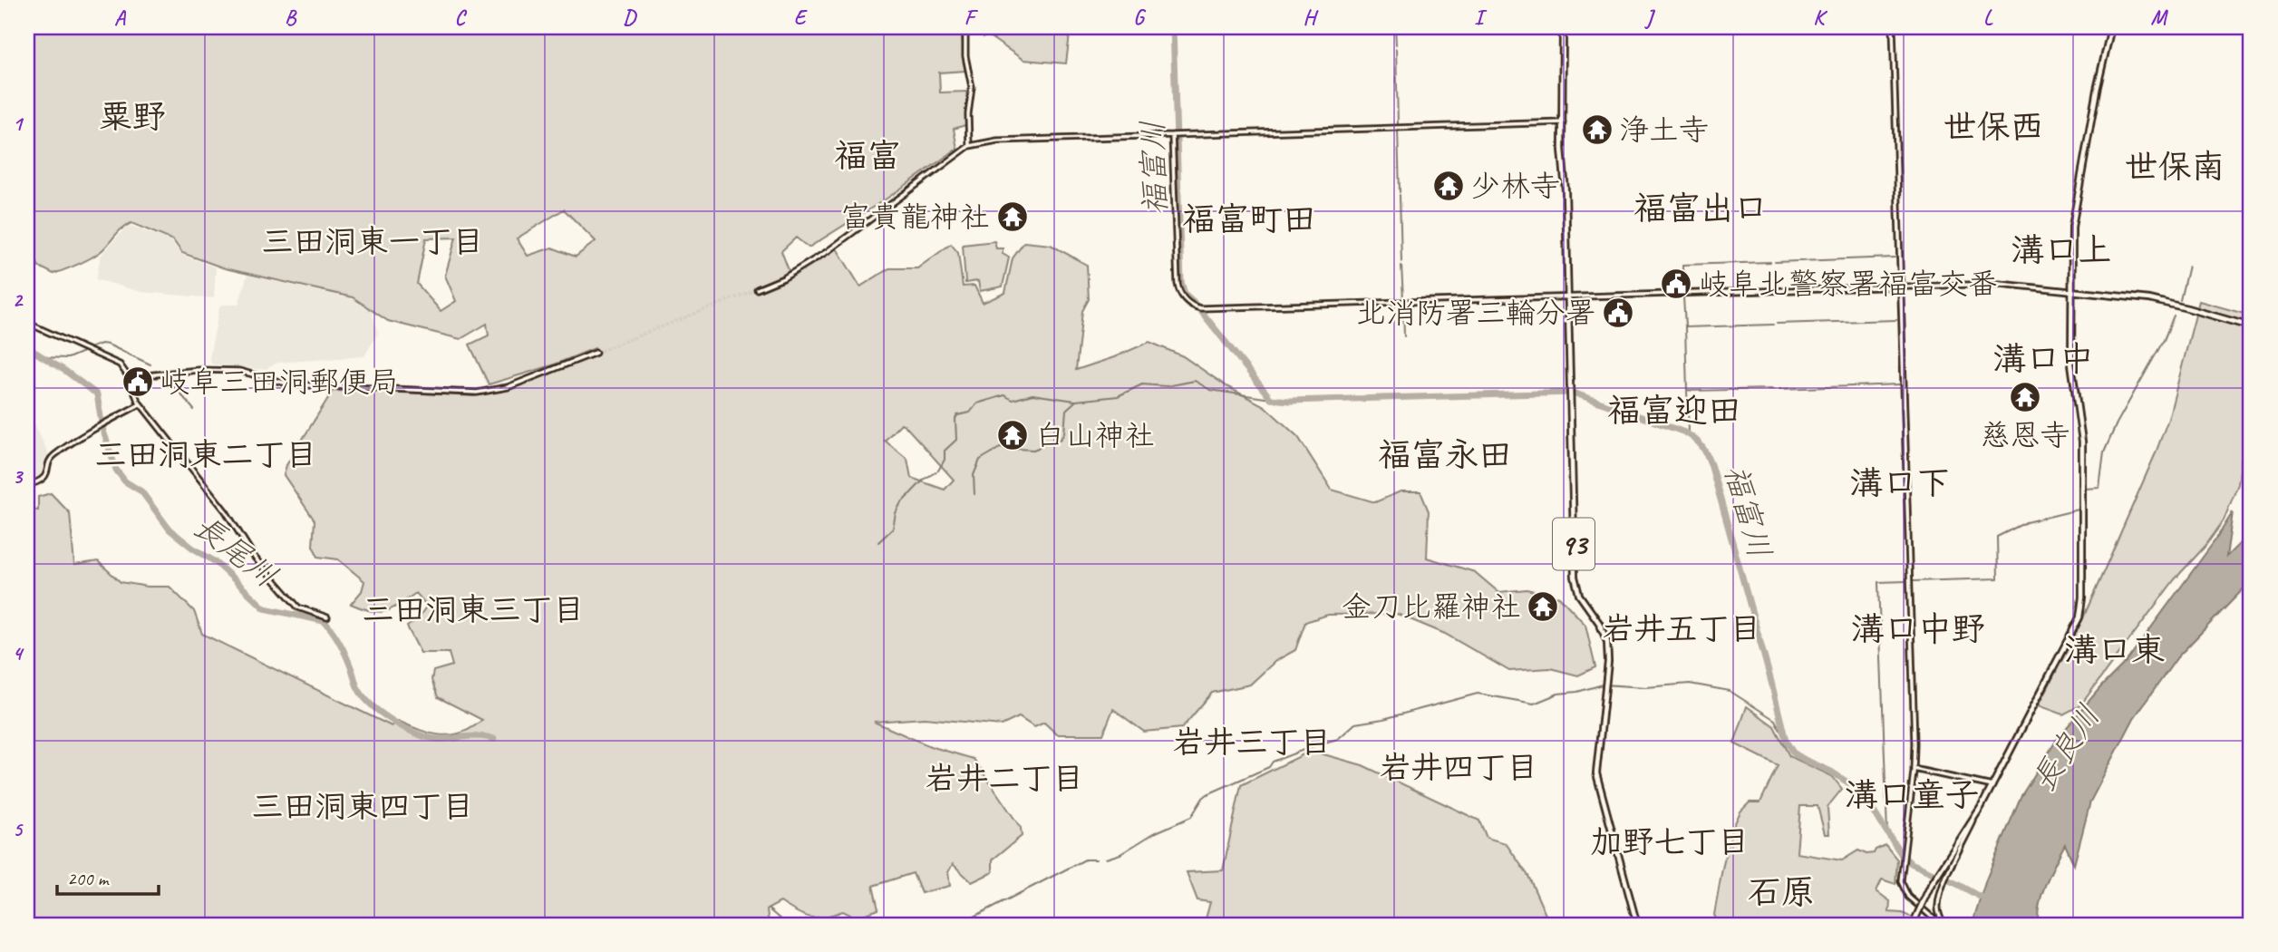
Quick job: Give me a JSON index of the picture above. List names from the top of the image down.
{
  "streets": {
    "main road": ["93"]
  },
  "districts": [
    "粟野",
    "世保西",
    "福富",
    "世保南",
    "福富出口",
    "福富町田",
    "三田洞東一丁目",
    "溝口上",
    "溝口中",
    "福富迎田",
    "三田洞東二丁目",
    "福富永田",
    "溝口下",
    "三田洞東三丁目",
    "岩井五丁目",
    "溝口中野",
    "溝口東",
    "岩井三丁目",
    "岩井四丁目",
    "岩井二丁目",
    "溝口童子",
    "三田洞東四丁目",
    "加野七丁目",
    "石原"
  ],
  "water": ["福富川", "長尾川", "長良川"],
  "places": {
    "temple": [
      "浄土寺",
      "少林寺",
      "富貴龍神社",
      "慈恩寺",
      "白山神社",
      "金刀比羅神社"
    ],
    "public building": ["岐阜北警察署福富交番", "北消防署三輪分署", "岐阜三田洞郵便局"]
  },
  "scale_bar": "200 m",
  "grid": {
    "columns": [
      "A",
      "B",
      "C",
      "D",
      "E",
      "F",
      "G",
      "H",
      "I",
      "J",
      "K",
      "L",
      "M"
    ],
    "rows": [
      "1",
      "2",
      "3",
      "4",
      "5"
    ]
  }
}
